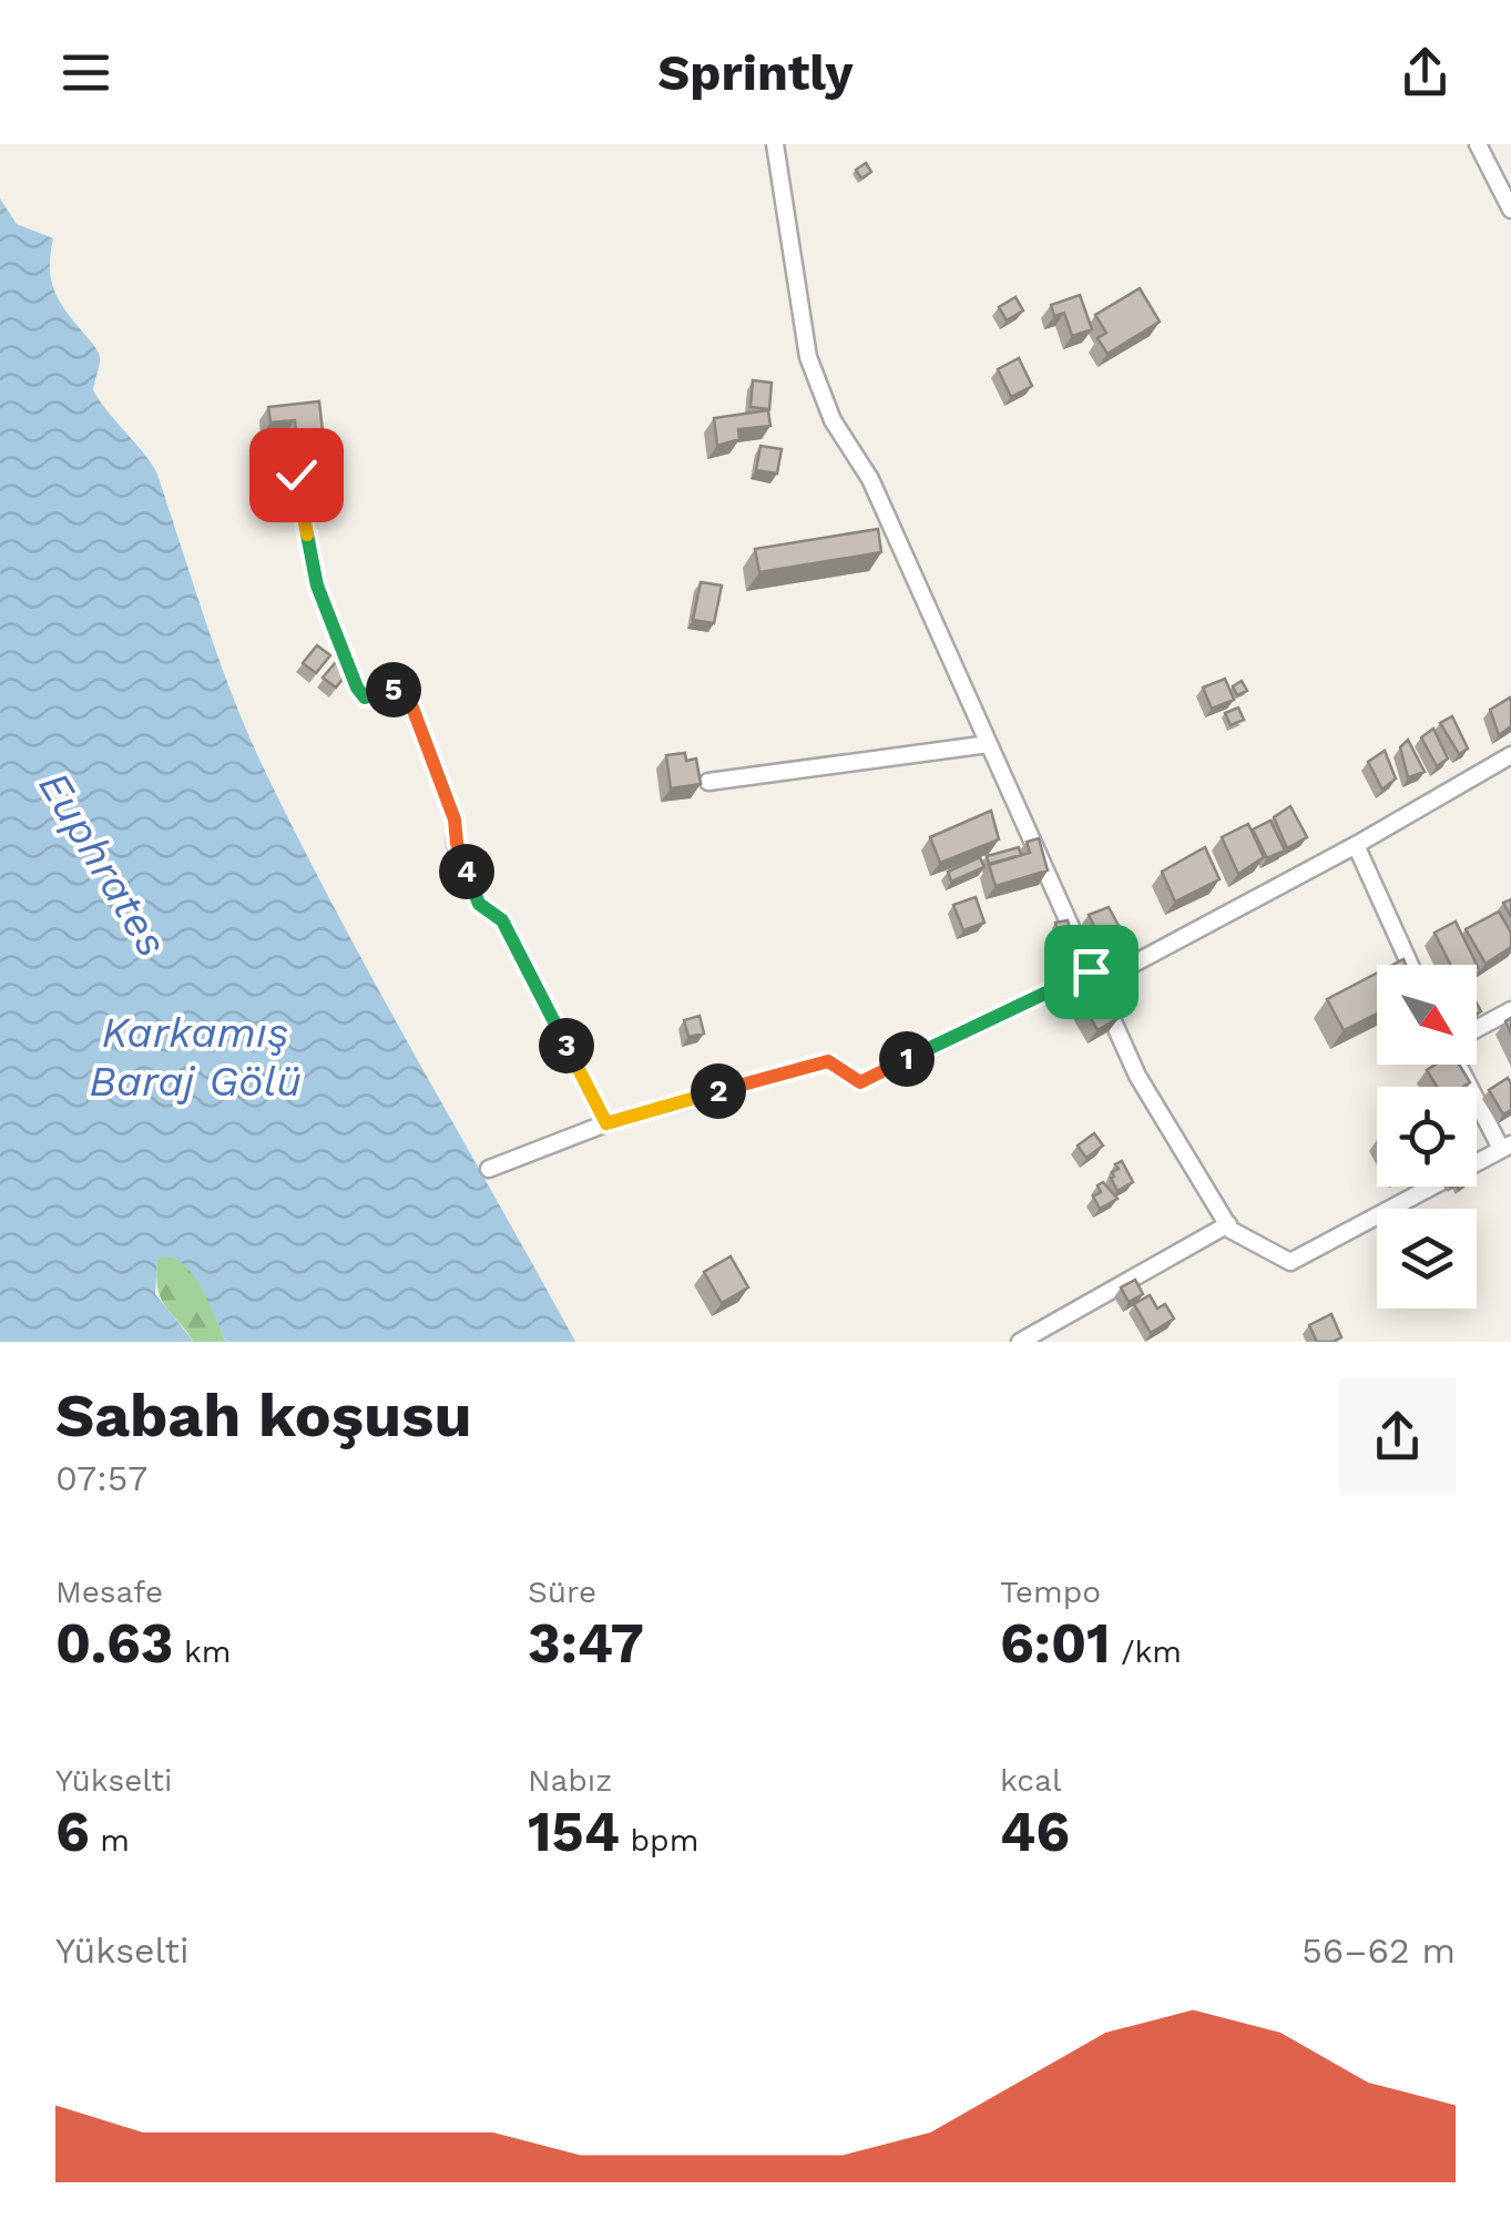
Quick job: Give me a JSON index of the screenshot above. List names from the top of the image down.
{
  "water": ["Euphrates", "Karkamış Baraj Gölü"],
  "north": "bottom right",
  "page": {
    "header": "Sprintly",
    "pins": [
      "5",
      "4",
      "3",
      "1",
      "2"
    ],
    "heading": ["Sabah koşusu", "07:57"],
    "stats": [
      ["Mesafe", "0.63 km"],
      ["Süre", "3:47"],
      ["Tempo", "6:01 /km"],
      ["Yükselti", "6 m"],
      ["Nabız", "154 bpm"],
      ["kcal", "46"]
    ],
    "chart": ["Yükselti", "56–62 m"]
  }
}
